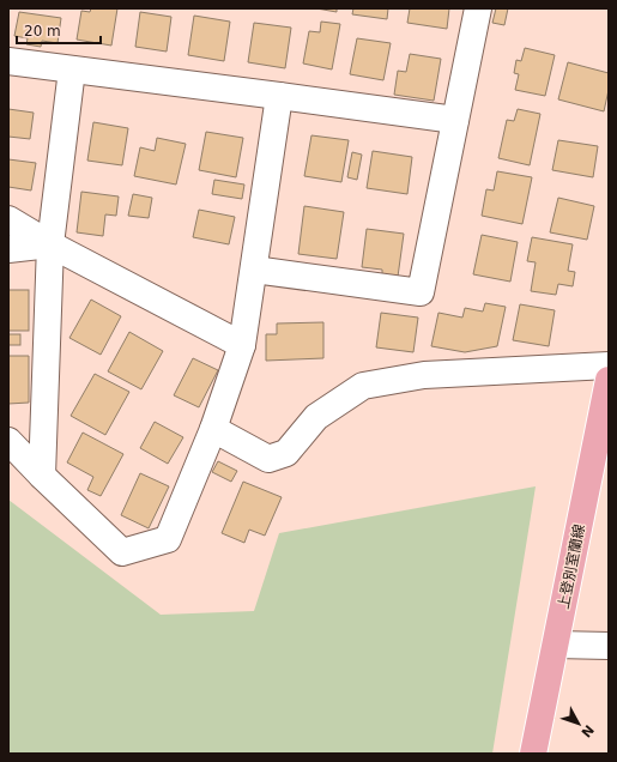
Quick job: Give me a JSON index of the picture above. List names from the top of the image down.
{
  "streets": {
    "main road": ["上登別室蘭線"]
  },
  "scale_bar": "20 m",
  "north": "bottom right"
}
